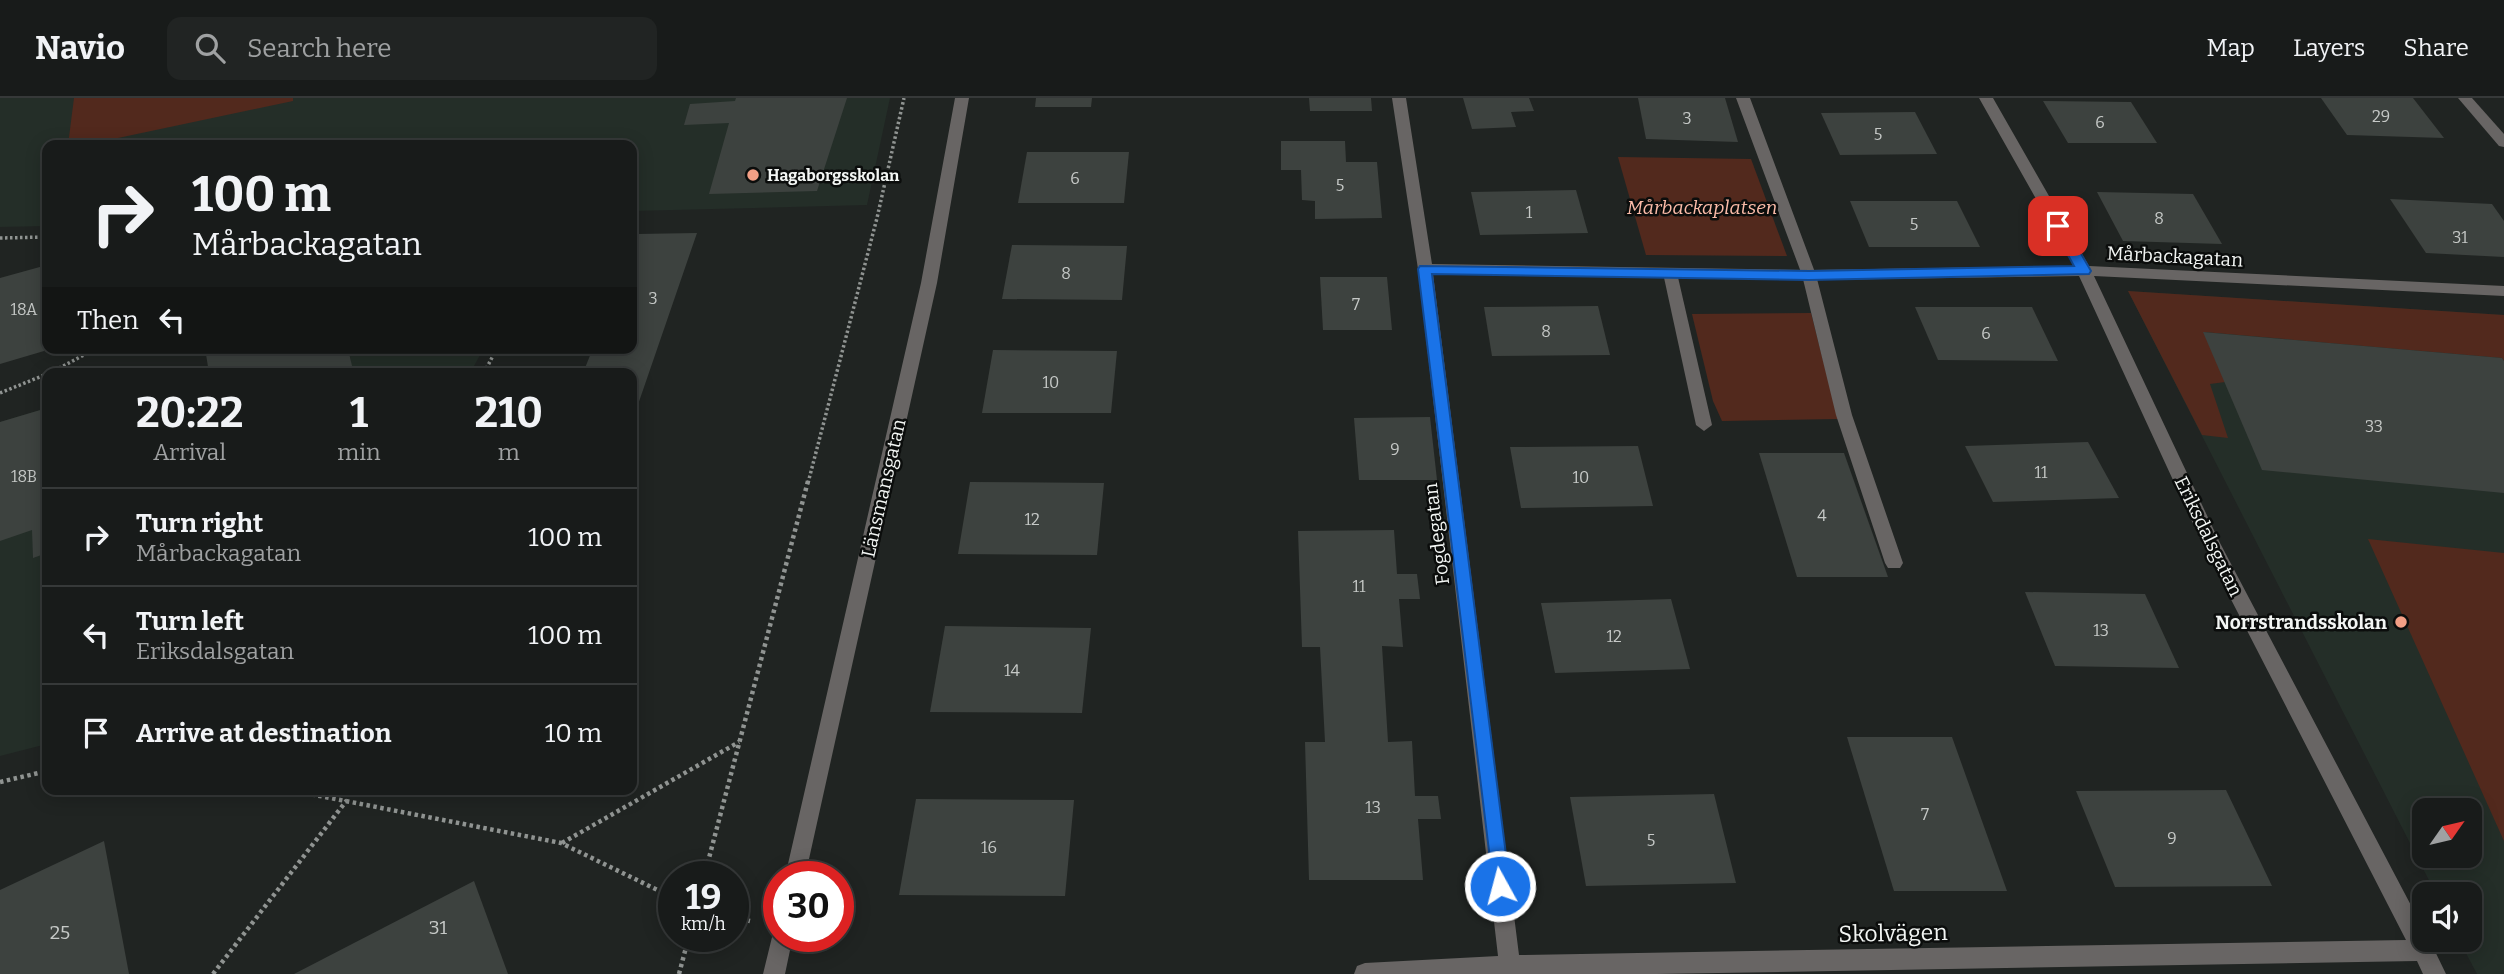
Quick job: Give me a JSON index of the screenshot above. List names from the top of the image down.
{
  "streets": {
    "street": [
      "Mårbackagatan",
      "Länsmansgatan",
      "Fogdegatan",
      "Eriksdalsgatan",
      "Skolvägen"
    ]
  },
  "crossings": [
    ["Mårbackagatan", "Fogdegatan"],
    ["Mårbackagatan", "Eriksdalsgatan"],
    ["Fogdegatan", "Skolvägen"]
  ],
  "parks": ["Mårbackaplatsen"],
  "places": ["Hagaborgsskolan", "Norrstrandsskolan"],
  "house_numbers": [
    "29",
    "3",
    "6",
    "5",
    "6",
    "5",
    "1",
    "8",
    "5",
    "31",
    "8",
    "3",
    "7",
    "18A",
    "8",
    "6",
    "10",
    "33",
    "9",
    "11",
    "18B",
    "10",
    "4",
    "12",
    "11",
    "13",
    "12",
    "14",
    "13",
    "7",
    "9",
    "5",
    "16",
    "31",
    "25"
  ],
  "north": "top right",
  "page": {
    "header": "Navio",
    "search": "Search here",
    "nav": ["Map", "Layers", "Share"],
    "turn": ["100 m", "Mårbackagatan"],
    "then": "Then",
    "eta": [
      "20:22",
      "Arrival",
      "1",
      "min",
      "210",
      "m"
    ],
    "list": [
      {
        "name": "Turn right",
        "note": "Mårbackagatan",
        "value": "100 m"
      },
      {
        "name": "Turn left",
        "note": "Eriksdalsgatan",
        "value": "100 m"
      },
      {
        "name": "Arrive at destination",
        "value": "10 m"
      }
    ],
    "speed": "19 km/h",
    "limit": "30"
  }
}
